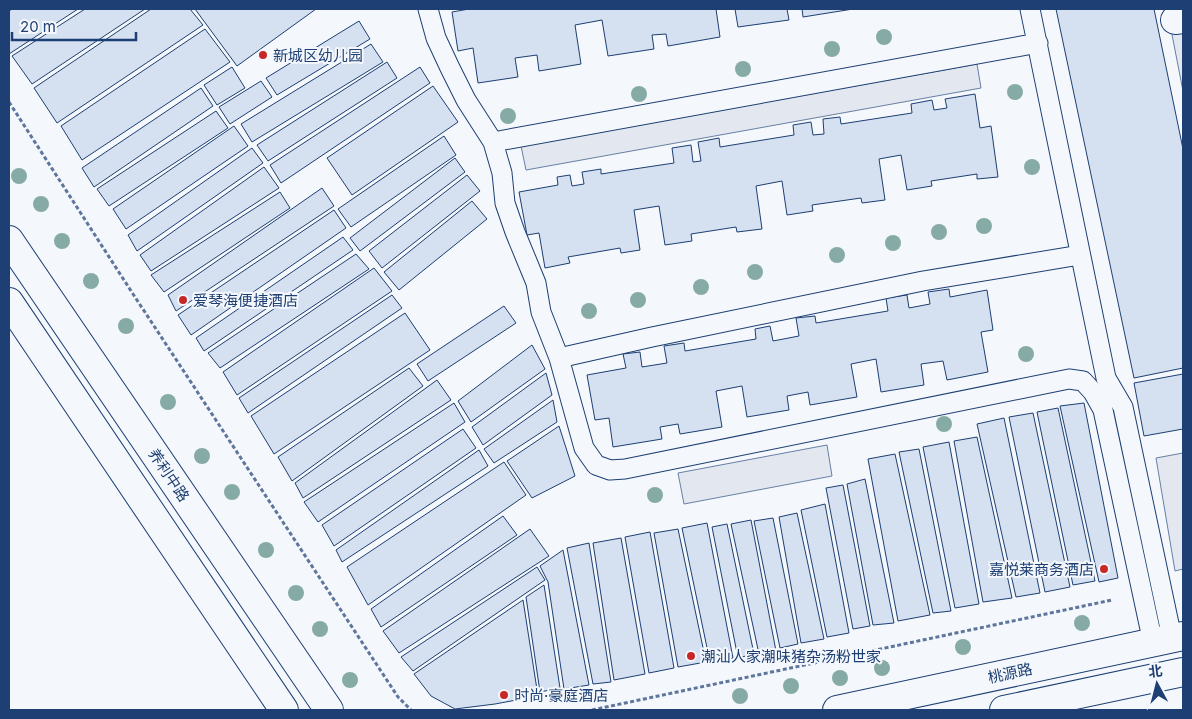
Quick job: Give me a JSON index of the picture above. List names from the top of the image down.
{
  "streets": {
    "main road": ["养利中路", "桃源路"]
  },
  "places": [
    "新城区幼儿园",
    "爱琴海便捷酒店",
    "嘉悦莱商务酒店",
    "潮汕人家潮味猪杂汤粉世家",
    "时尚·豪庭酒店"
  ],
  "scale_bar": "20 m",
  "north": "top"
}
